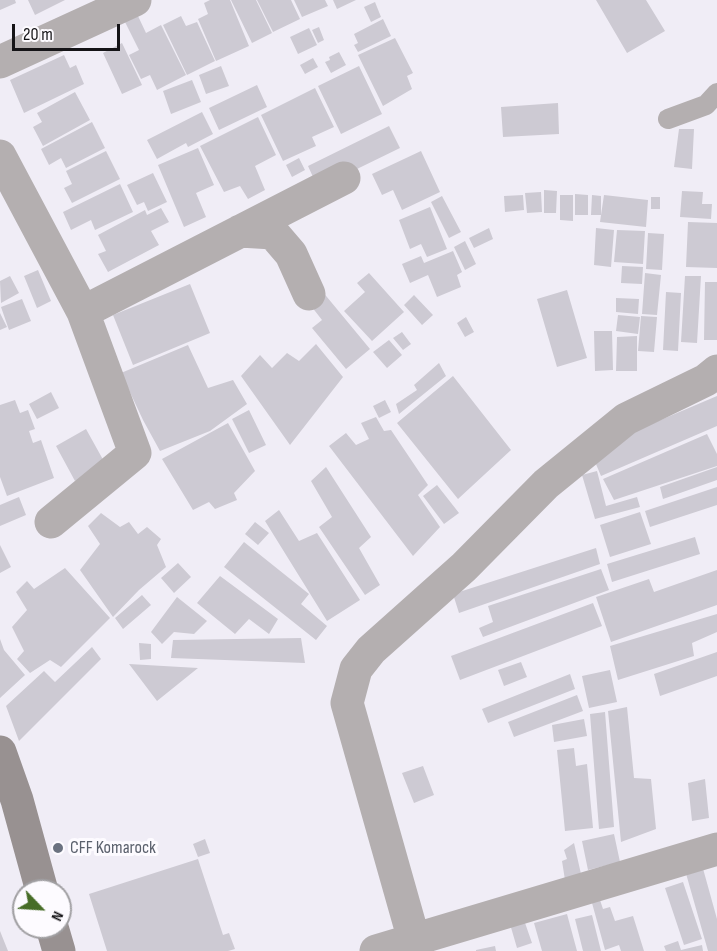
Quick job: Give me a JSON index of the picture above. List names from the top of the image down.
{
  "places": ["CFF Komarock"],
  "scale_bar": "20 m",
  "north": "bottom right"
}
